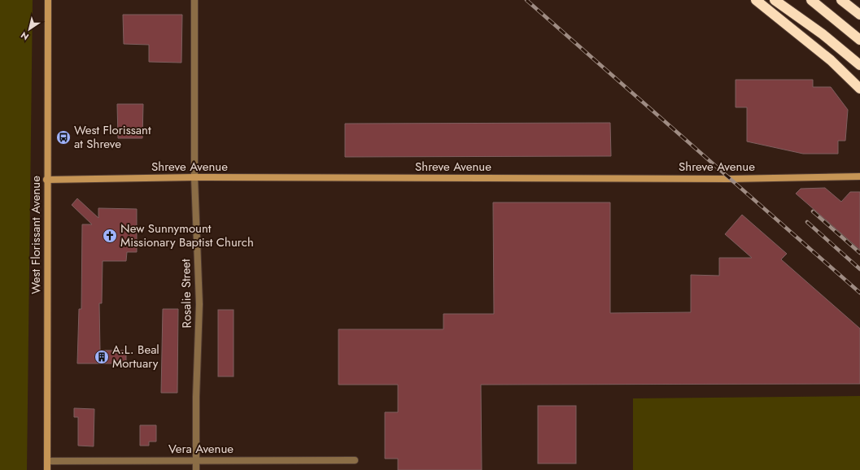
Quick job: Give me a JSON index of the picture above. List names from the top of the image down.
{
  "streets": {
    "street": [
      "Shreve Avenue",
      "West Florissant Avenue",
      "Rosalie Street",
      "Vera Avenue"
    ]
  },
  "crossings": [
    ["Shreve Avenue", "West Florissant Avenue"],
    ["Shreve Avenue", "Rosalie Street"],
    ["West Florissant Avenue", "Vera Avenue"],
    ["Rosalie Street", "Vera Avenue"]
  ],
  "places": {
    "bus stop": ["West Florissant at Shreve"],
    "church": ["New Sunnymount Missionary Baptist Church"],
    "building": ["A.L. Beal Mortuary"]
  },
  "north": "bottom left"
}
